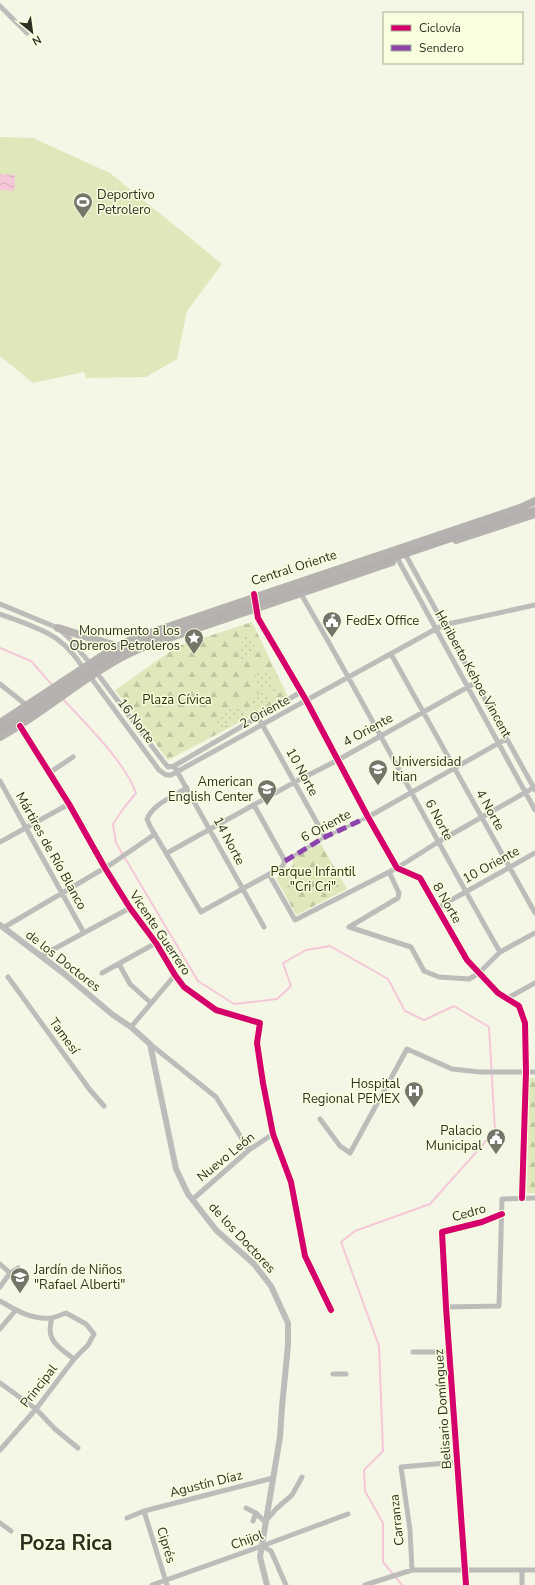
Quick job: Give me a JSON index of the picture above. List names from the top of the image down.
{
  "streets": {
    "main road": ["Central Oriente"],
    "street": [
      "Heriberto Kehoe Vincent",
      "2 Oriente",
      "16 Norte",
      "4 Oriente",
      "10 Norte",
      "4 Norte",
      "6 Norte",
      "6 Oriente",
      "14 Norte",
      "Mártires de Río Blanco",
      "10 Oriente",
      "8 Norte",
      "Vicente Guerrero",
      "de los Doctores",
      "Tamesí",
      "Nuevo León",
      "Cedro",
      "Principal",
      "Belisario Domínguez",
      "Agustín Díaz",
      "Carranza",
      "Chijol",
      "Ciprés"
    ]
  },
  "crossings": [
    ["Central Oriente", "Heriberto Kehoe Vincent"],
    ["Central Oriente", "16 Norte"],
    ["Central Oriente", "6 Norte"],
    ["Central Oriente", "Vicente Guerrero"],
    ["Heriberto Kehoe Vincent", "2 Oriente"],
    ["Heriberto Kehoe Vincent", "4 Oriente"],
    ["Heriberto Kehoe Vincent", "6 Oriente"],
    ["2 Oriente", "16 Norte"],
    ["2 Oriente", "10 Norte"],
    ["2 Oriente", "4 Norte"],
    ["2 Oriente", "6 Norte"],
    ["2 Oriente", "14 Norte"],
    ["16 Norte", "14 Norte"],
    ["4 Oriente", "10 Norte"],
    ["4 Oriente", "4 Norte"],
    ["4 Oriente", "6 Norte"],
    ["4 Oriente", "6 Oriente"],
    ["4 Oriente", "14 Norte"],
    ["10 Norte", "6 Oriente"],
    ["4 Norte", "6 Oriente"],
    ["4 Norte", "10 Oriente"],
    ["6 Norte", "6 Oriente"],
    ["6 Norte", "10 Oriente"],
    ["6 Oriente", "14 Norte"],
    ["10 Oriente", "8 Norte"],
    ["8 Norte", "Cedro"],
    ["Vicente Guerrero", "Nuevo León"],
    ["de los Doctores", "Nuevo León"],
    ["de los Doctores", "Agustín Díaz"],
    ["de los Doctores", "Chijol"],
    ["Cedro", "Belisario Domínguez"],
    ["Belisario Domínguez", "Carranza"],
    ["Agustín Díaz", "Ciprés"],
    ["Chijol", "Ciprés"]
  ],
  "districts": ["Poza Rica"],
  "parks": ["Plaza Cívica", "Parque Infantil \"Cri Cri\""],
  "places": {
    "sports": ["Deportivo Petrolero"],
    "public building": ["FedEx Office", "Palacio Municipal"],
    "place": ["Monumento a los Obreros Petroleros"],
    "school or university": ["Universidad Itian", "American English Center", "Jardín de Niños \"Rafael Alberti\""],
    "hospital": ["Hospital Regional PEMEX"]
  },
  "legend": ["Ciclovía", "Sendero"],
  "north": "bottom right"
}
